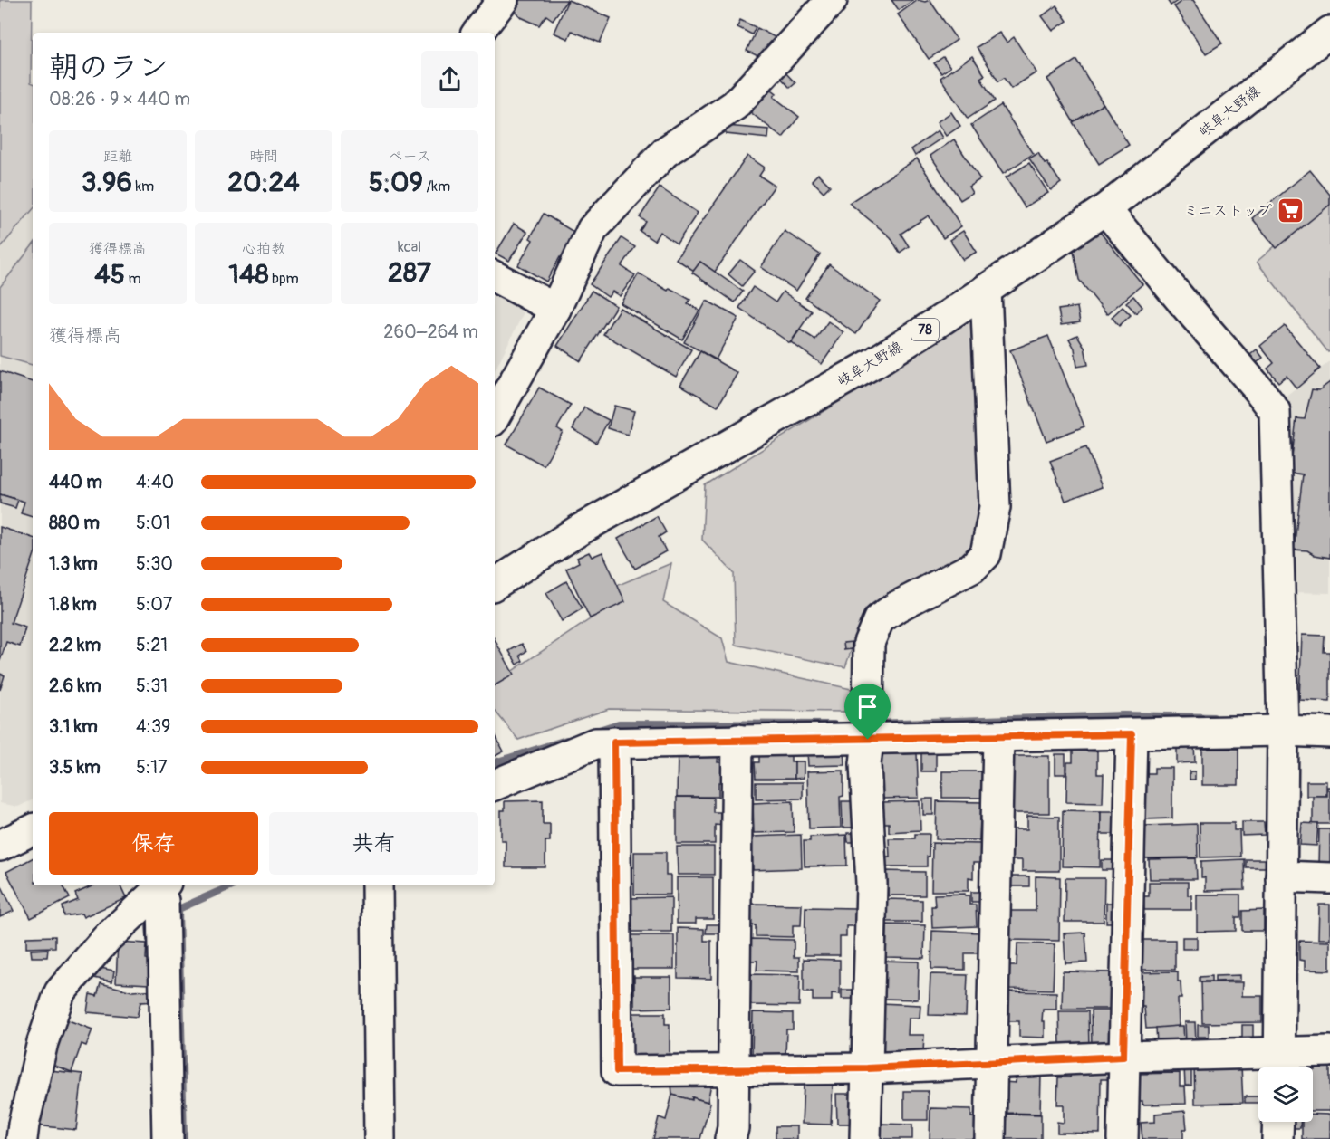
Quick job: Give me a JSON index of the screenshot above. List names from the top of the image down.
{
  "streets": {
    "street": ["岐阜大野線", "78"]
  },
  "places": {
    "supermarket": ["ミニストップ"]
  },
  "page": {
    "heading": ["朝のラン", "08:26 · 9 × 440 m"],
    "stats": [
      ["距離", "3.96 km"],
      ["時間", "20:24"],
      ["ペース", "5:09 /km"],
      ["獲得標高", "45 m"],
      ["心拍数", "148 bpm"],
      ["kcal", "287"]
    ],
    "chart": ["獲得標高", "260–264 m"],
    "list": [
      {
        "name": "440 m",
        "note": "4:40"
      },
      {
        "name": "880 m",
        "note": "5:01"
      },
      {
        "name": "1.3 km",
        "note": "5:30"
      },
      {
        "name": "1.8 km",
        "note": "5:07"
      },
      {
        "name": "2.2 km",
        "note": "5:21"
      },
      {
        "name": "2.6 km",
        "note": "5:31"
      },
      {
        "name": "3.1 km",
        "note": "4:39"
      },
      {
        "name": "3.5 km",
        "note": "5:17"
      }
    ],
    "buttons": ["保存", "共有"]
  }
}
